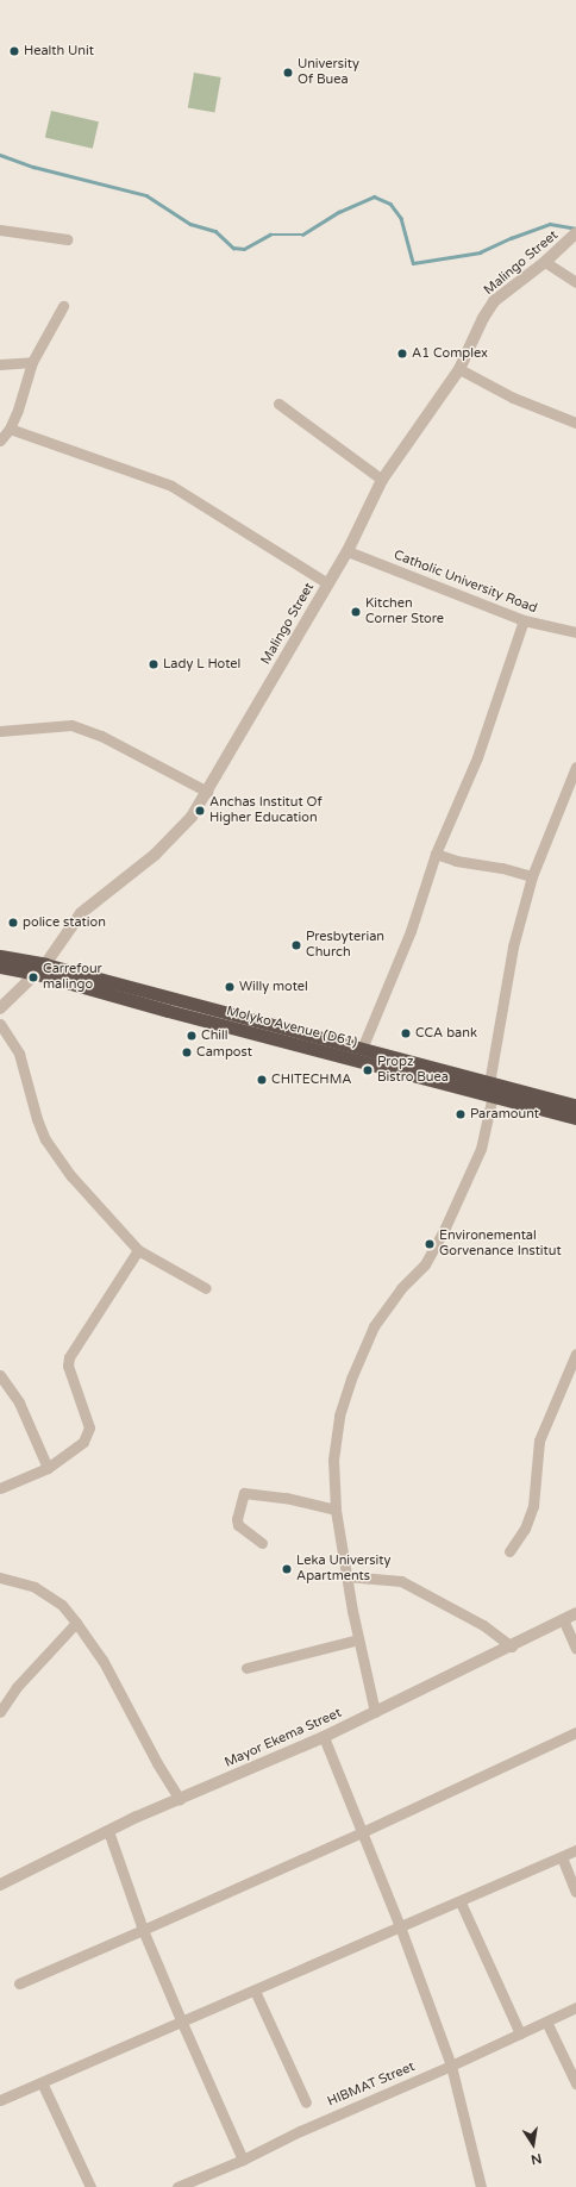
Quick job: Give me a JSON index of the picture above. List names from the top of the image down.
{
  "streets": {
    "highway": ["Molyko Avenue (D61)"],
    "street": [
      "Malingo Street",
      "Catholic University Road",
      "Mayor Ekema Street",
      "HIBMAT Street"
    ]
  },
  "crossings": [
    ["Malingo Street", "Catholic University Road"],
    ["Malingo Street", "Molyko Avenue (D61)"]
  ],
  "places": [
    "Health Unit",
    "University Of Buea",
    "A1 Complex",
    "Kitchen Corner Store",
    "Lady L Hotel",
    "Anchas Institut Of Higher Education",
    "police station",
    "Presbyterian Church",
    "Carrefour malingo",
    "Willy motel",
    "CCA bank",
    "Chill",
    "Campost",
    "Propz Bistro Buea",
    "CHITECHMA",
    "Paramount",
    "Environemental Gorvenance Institut",
    "Leka University Apartments"
  ],
  "north": "bottom"
}
